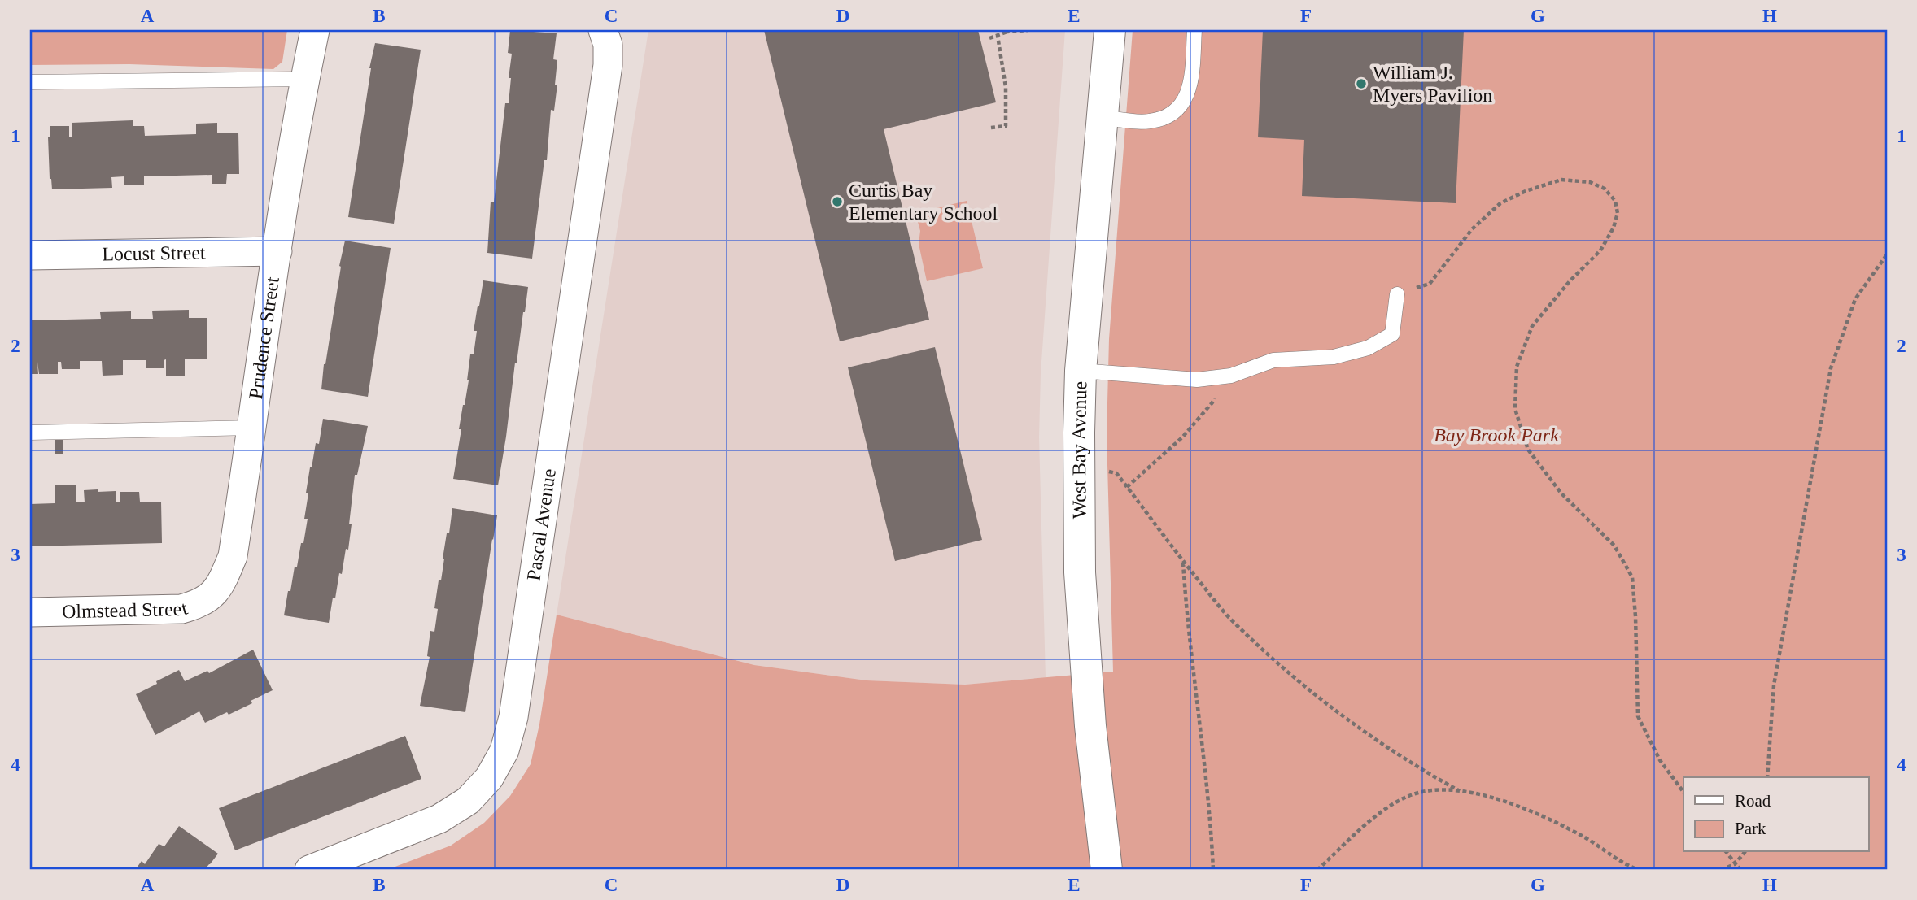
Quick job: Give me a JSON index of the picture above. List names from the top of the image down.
{
  "streets": {
    "street": [
      "Locust Street",
      "Prudence Street",
      "West Bay Avenue",
      "Pascal Avenue",
      "Olmstead Street"
    ]
  },
  "crossings": [
    ["Locust Street", "Prudence Street"],
    ["Prudence Street", "Olmstead Street"]
  ],
  "parks": ["Bay Brook Park"],
  "places": ["William J. Myers Pavilion", "Curtis Bay Elementary School"],
  "legend": ["Road", "Park"],
  "grid": {
    "columns": [
      "A",
      "B",
      "C",
      "D",
      "E",
      "F",
      "G",
      "H"
    ],
    "rows": [
      "1",
      "2",
      "3",
      "4"
    ]
  }
}
